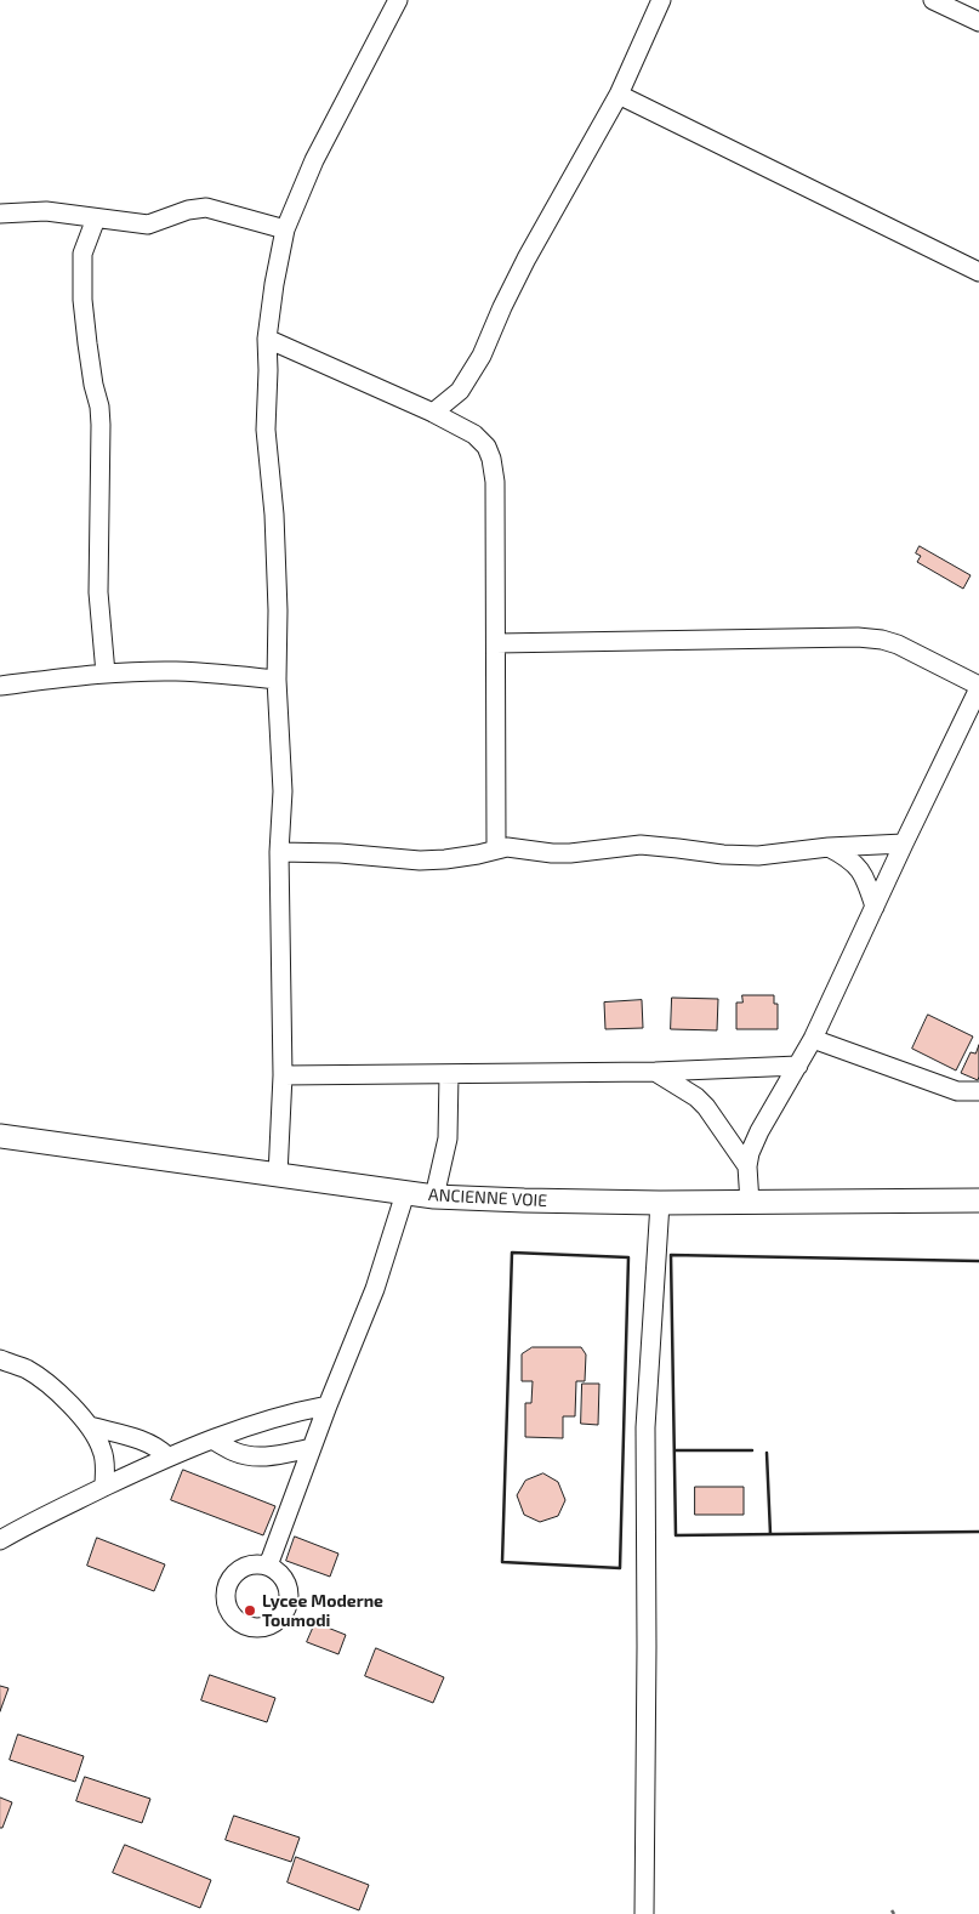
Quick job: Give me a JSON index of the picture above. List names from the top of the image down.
{
  "streets": {
    "main road": ["ANCIENNE VOIE"]
  },
  "places": ["Lycee Moderne Toumodi"]
}
